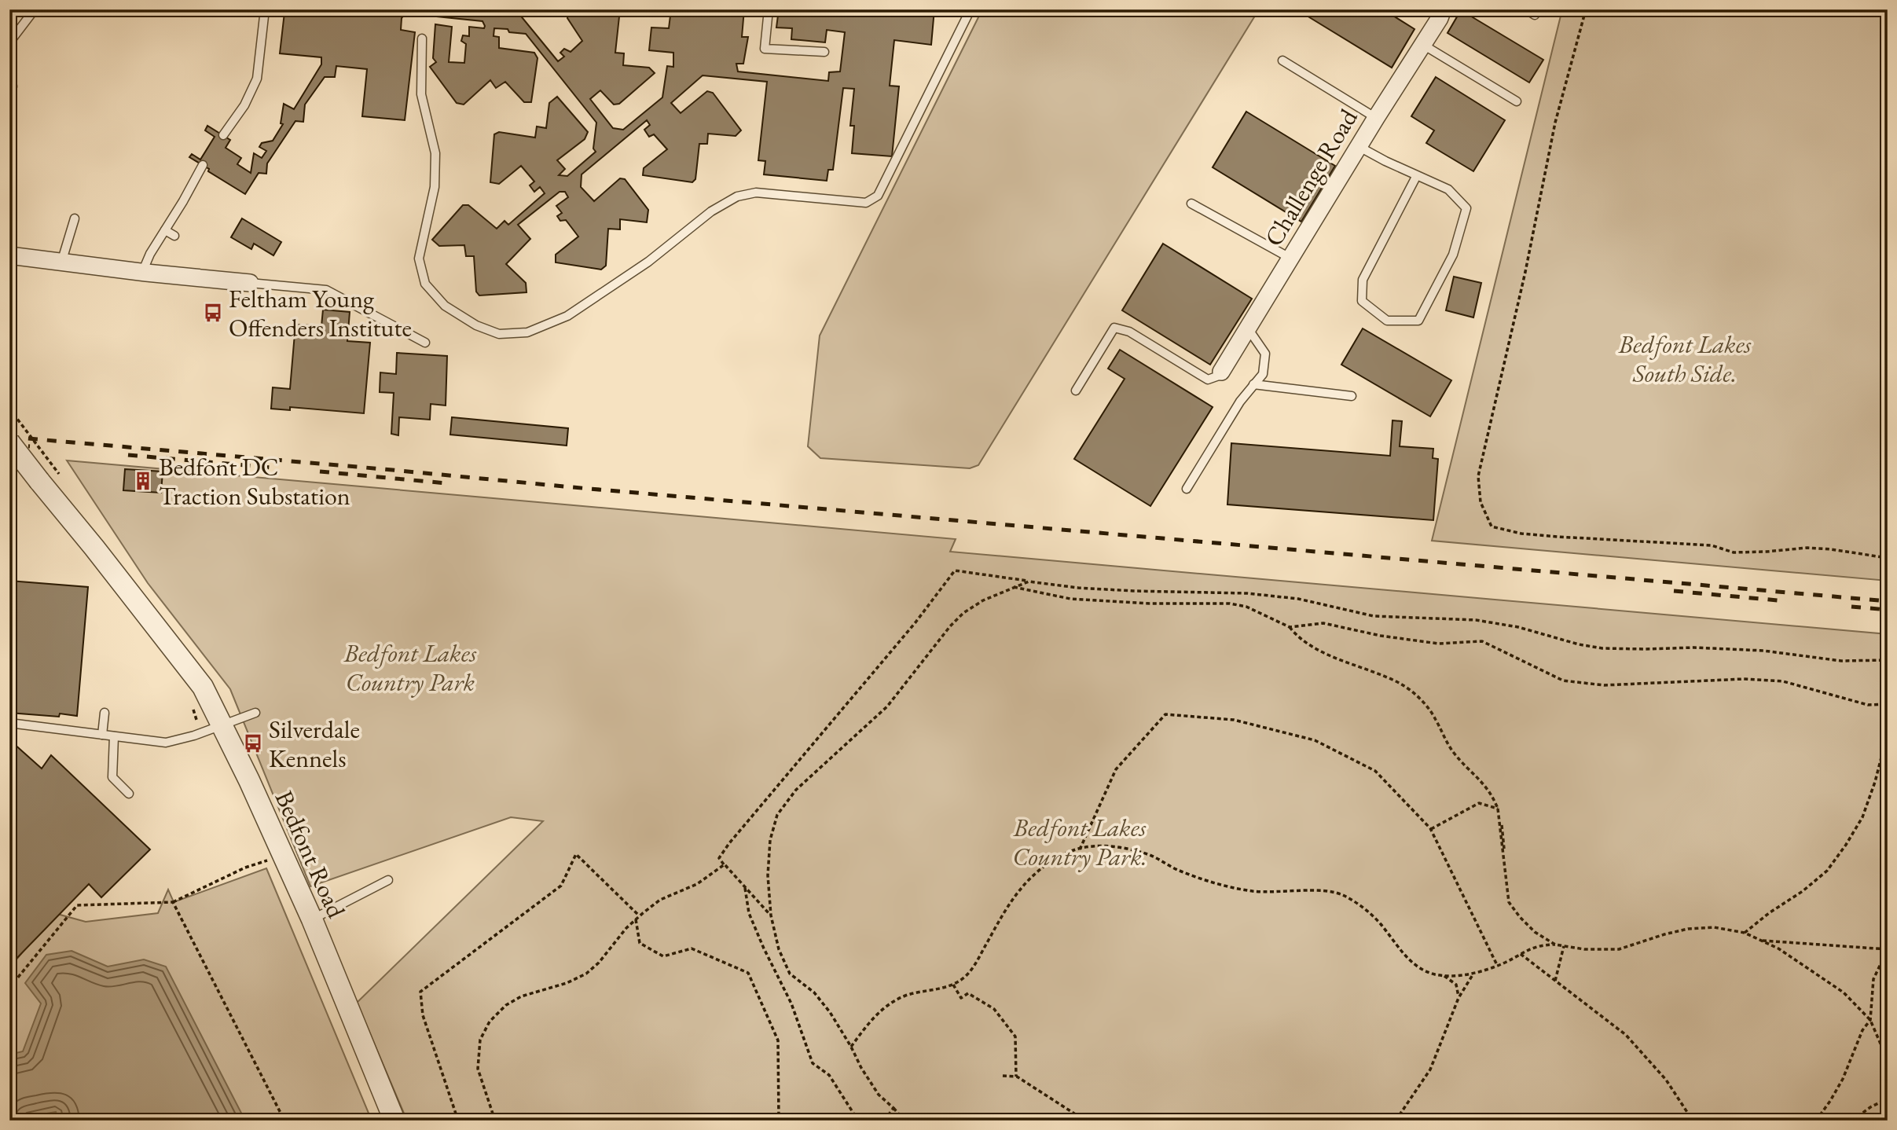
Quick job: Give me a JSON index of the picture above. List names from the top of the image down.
{
  "streets": {
    "street": ["Challenge Road", "Bedfont Road"]
  },
  "parks": ["Bedfont Lakes South Side.", "Bedfont Lakes Country Park", "Bedfont Lakes Country Park."],
  "places": {
    "bus stop": ["Feltham Young Offenders Institute", "Silverdale Kennels"],
    "building": ["Bedfont DC Traction Substation"]
  }
}
